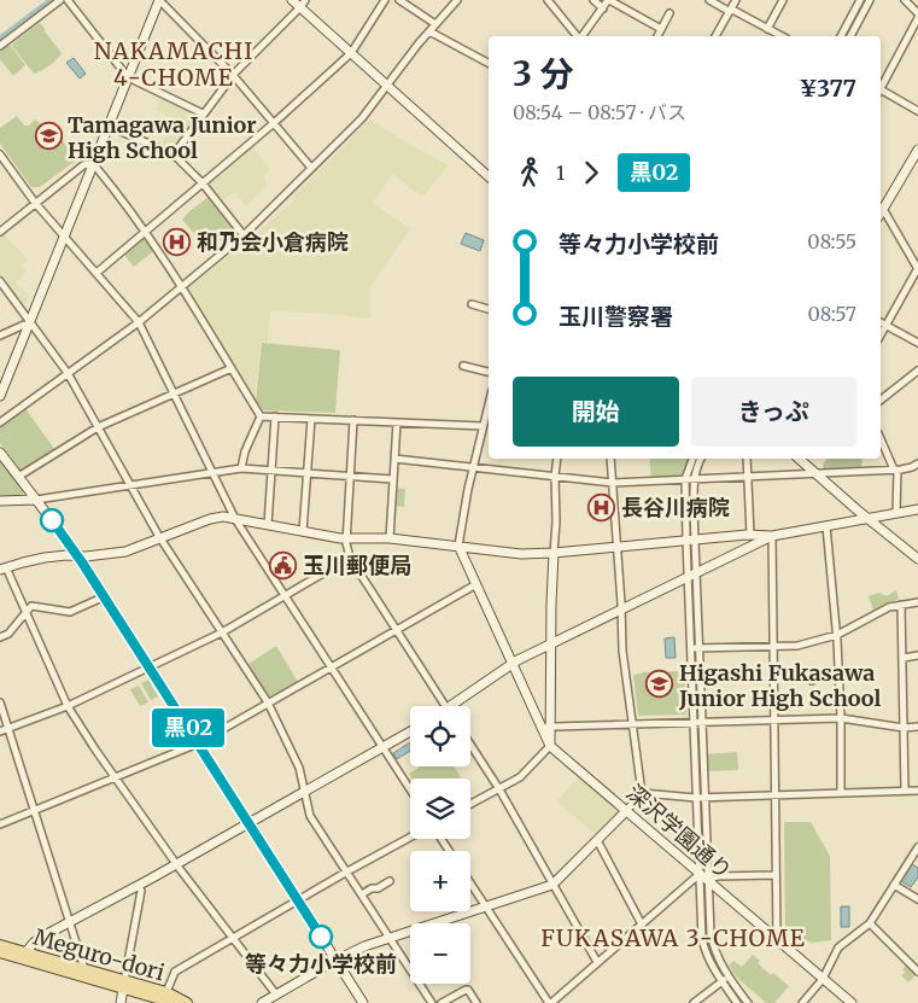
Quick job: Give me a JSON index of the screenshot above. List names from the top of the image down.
{
  "streets": {
    "main road": ["Meguro-dori"],
    "street": ["深沢学園通り"]
  },
  "districts": ["NAKAMACHI 4-CHOME", "FUKASAWA 3-CHOME"],
  "places": {
    "school or university": ["Tamagawa Junior High School", "Higashi Fukasawa Junior High School"],
    "hospital": ["和乃会小倉病院", "長谷川病院"],
    "public building": ["玉川郵便局"],
    "other": ["等々力小学校前"]
  },
  "lines": ["bus line 黒02"],
  "page": {
    "on_map": "黒02",
    "heading": ["3 分", "08:54 – 08:57 · バス", "¥377"],
    "legs": ["1", "黒02"],
    "list": [
      {
        "name": "等々力小学校前",
        "value": "08:55"
      },
      {
        "name": "玉川警察署",
        "value": "08:57"
      }
    ],
    "buttons": ["開始", "きっぷ"],
    "map_buttons": ["+", "−"]
  }
}
